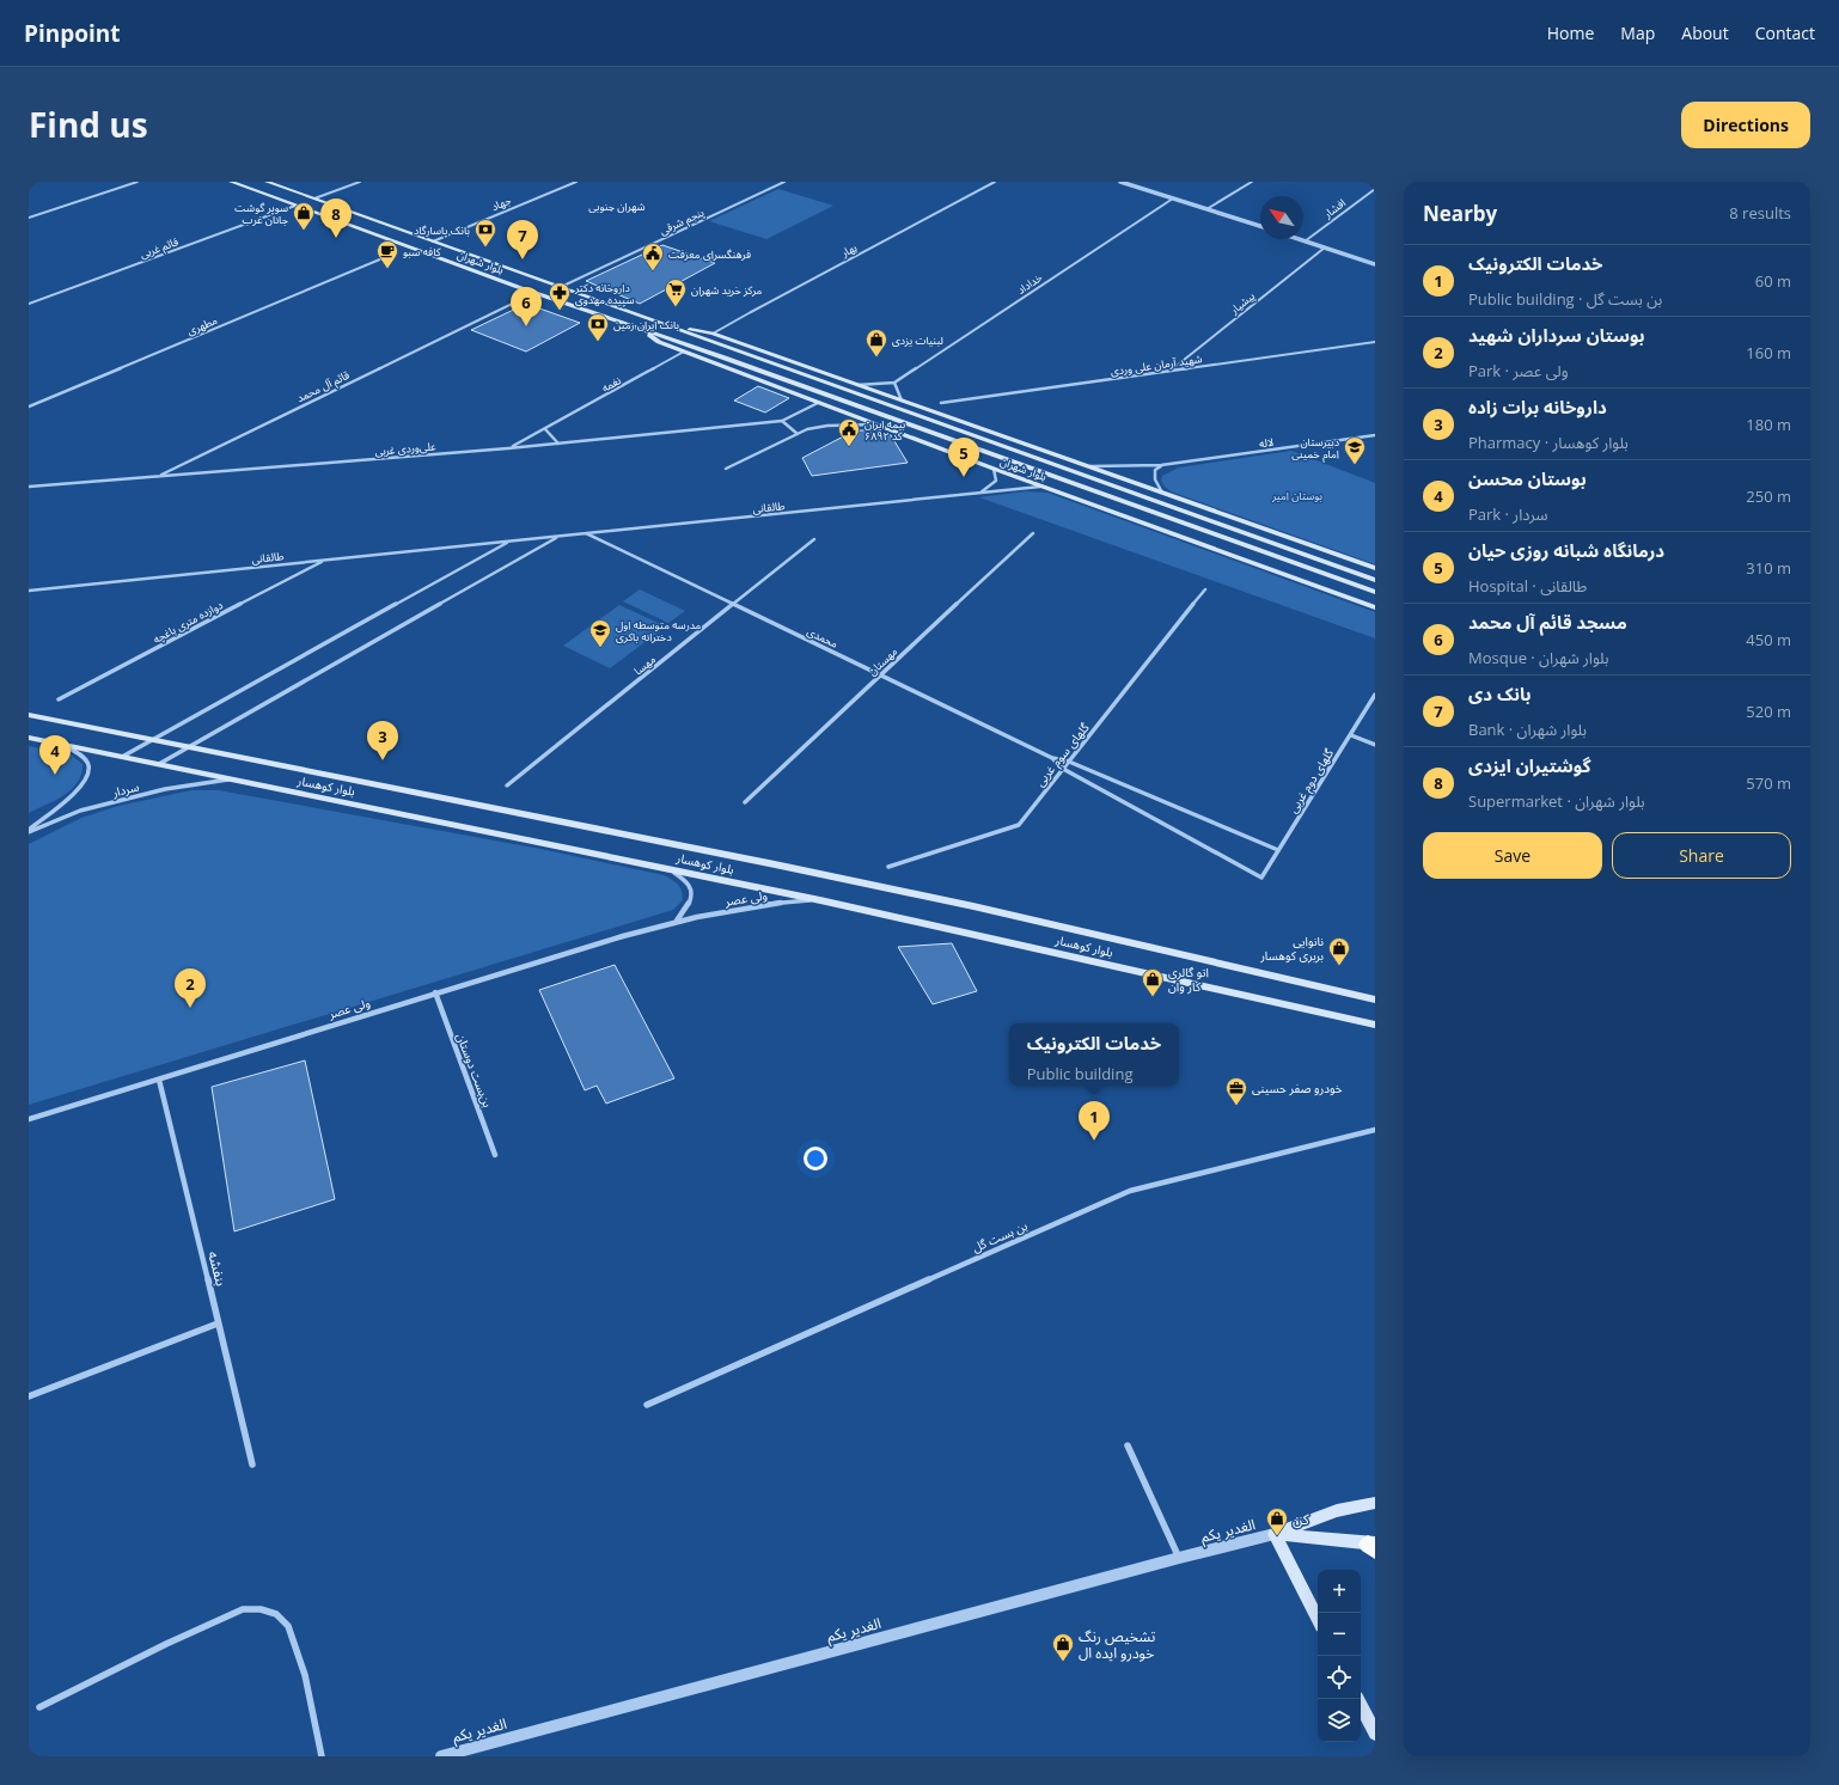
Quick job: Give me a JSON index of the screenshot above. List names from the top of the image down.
{
  "streets": {
    "main road": ["بلوار شهران", "بلوار کوهسار"],
    "street": [
      "جهاد",
      "افشار",
      "پنجم شرقی",
      "قائم غربی",
      "بهار",
      "خداداد",
      "پیشیار",
      "مطهری",
      "شهید آرمان علی وردی",
      "نغمه",
      "قائم آل محمد",
      "لاله",
      "علی‌وردی غربی",
      "طالقانی",
      "دوازده متری باغچه",
      "محمدی",
      "مهستان",
      "مهسا",
      "گلهای سوم غربی",
      "گلهای دوم غربی",
      "سردار",
      "ولی عصر",
      "بن‌بست دوستان",
      "بن بست گل",
      "بنفشه",
      "الغدیر یکم"
    ]
  },
  "crossings": [
    ["جهاد", "بلوار شهران"],
    ["پنجم شرقی", "بلوار شهران"],
    ["قائم غربی", "بلوار شهران"],
    ["بهار", "بلوار شهران"],
    ["بلوار شهران", "نغمه"],
    ["بلوار شهران", "لاله"],
    ["بلوار شهران", "علی‌وردی غربی"],
    ["بلوار شهران", "طالقانی"],
    ["پیشیار", "شهید آرمان علی وردی"],
    ["نغمه", "علی‌وردی غربی"],
    ["قائم آل محمد", "علی‌وردی غربی"],
    ["طالقانی", "دوازده متری باغچه"],
    ["طالقانی", "محمدی"],
    ["طالقانی", "بلوار کوهسار"],
    ["محمدی", "مهستان"],
    ["محمدی", "مهسا"],
    ["محمدی", "گلهای سوم غربی"],
    ["محمدی", "گلهای دوم غربی"],
    ["بلوار کوهسار", "سردار"],
    ["بلوار کوهسار", "ولی عصر"],
    ["ولی عصر", "بن‌بست دوستان"],
    ["ولی عصر", "بنفشه"]
  ],
  "districts": ["شهران جنوبی"],
  "parks": ["بوستان امیر"],
  "places": {
    "shop": [
      "سوپر گوشت جانان غرب",
      "لبنیات یزدی",
      "نانوایی بربری کوهسار",
      "اتو گالری کار وان",
      "کن",
      "تشخیص رنگ خودرو ایده ال"
    ],
    "bank": ["بانک پاسارگاد", "بانک ایران زمین"],
    "cafe": ["کافه سبو"],
    "public building": ["فرهنگسرای معرفت", "بیمه ایران کد ۶۸۹۲"],
    "supermarket": ["مرکز خرید شهران"],
    "pharmacy": ["داروخانه دکتر سپیده مهدوی"],
    "school or university": ["دبیرستان امام خمینی", "مدرسه متوسطه اول دخترانه باکری"],
    "office": ["خودرو صفر حسینی"]
  },
  "north": "top left",
  "page": {
    "header": "Pinpoint",
    "nav": [
      "Home",
      "Map",
      "About",
      "Contact"
    ],
    "title": "Find us",
    "buttons": [
      "Directions",
      ["Save", "Share"]
    ],
    "heading": ["Nearby", "8 results"],
    "pins": [
      "8",
      "7",
      "6",
      "5",
      "3",
      "4",
      "2",
      "1"
    ],
    "list": [
      {
        "mark": "1",
        "name": "خدمات الکترونیک",
        "note": "Public building · بن بست گل",
        "value": "60 m"
      },
      {
        "mark": "2",
        "name": "بوستان سرداران شهید",
        "note": "Park · ولی عصر",
        "value": "160 m"
      },
      {
        "mark": "3",
        "name": "داروخانه برات زاده",
        "note": "Pharmacy · بلوار کوهسار",
        "value": "180 m"
      },
      {
        "mark": "4",
        "name": "بوستان محسن",
        "note": "Park · سردار",
        "value": "250 m"
      },
      {
        "mark": "5",
        "name": "درمانگاه شبانه روزی حیان",
        "note": "Hospital · طالقانی",
        "value": "310 m"
      },
      {
        "mark": "6",
        "name": "مسجد قائم آل محمد",
        "note": "Mosque · بلوار شهران",
        "value": "450 m"
      },
      {
        "mark": "7",
        "name": "بانک دی",
        "note": "Bank · بلوار شهران",
        "value": "520 m"
      },
      {
        "mark": "8",
        "name": "گوشتیران ایزدی",
        "note": "Supermarket · بلوار شهران",
        "value": "570 m"
      }
    ],
    "popup": ["خدمات الکترونیک", "Public building"],
    "map_buttons": ["+", "−"]
  }
}
